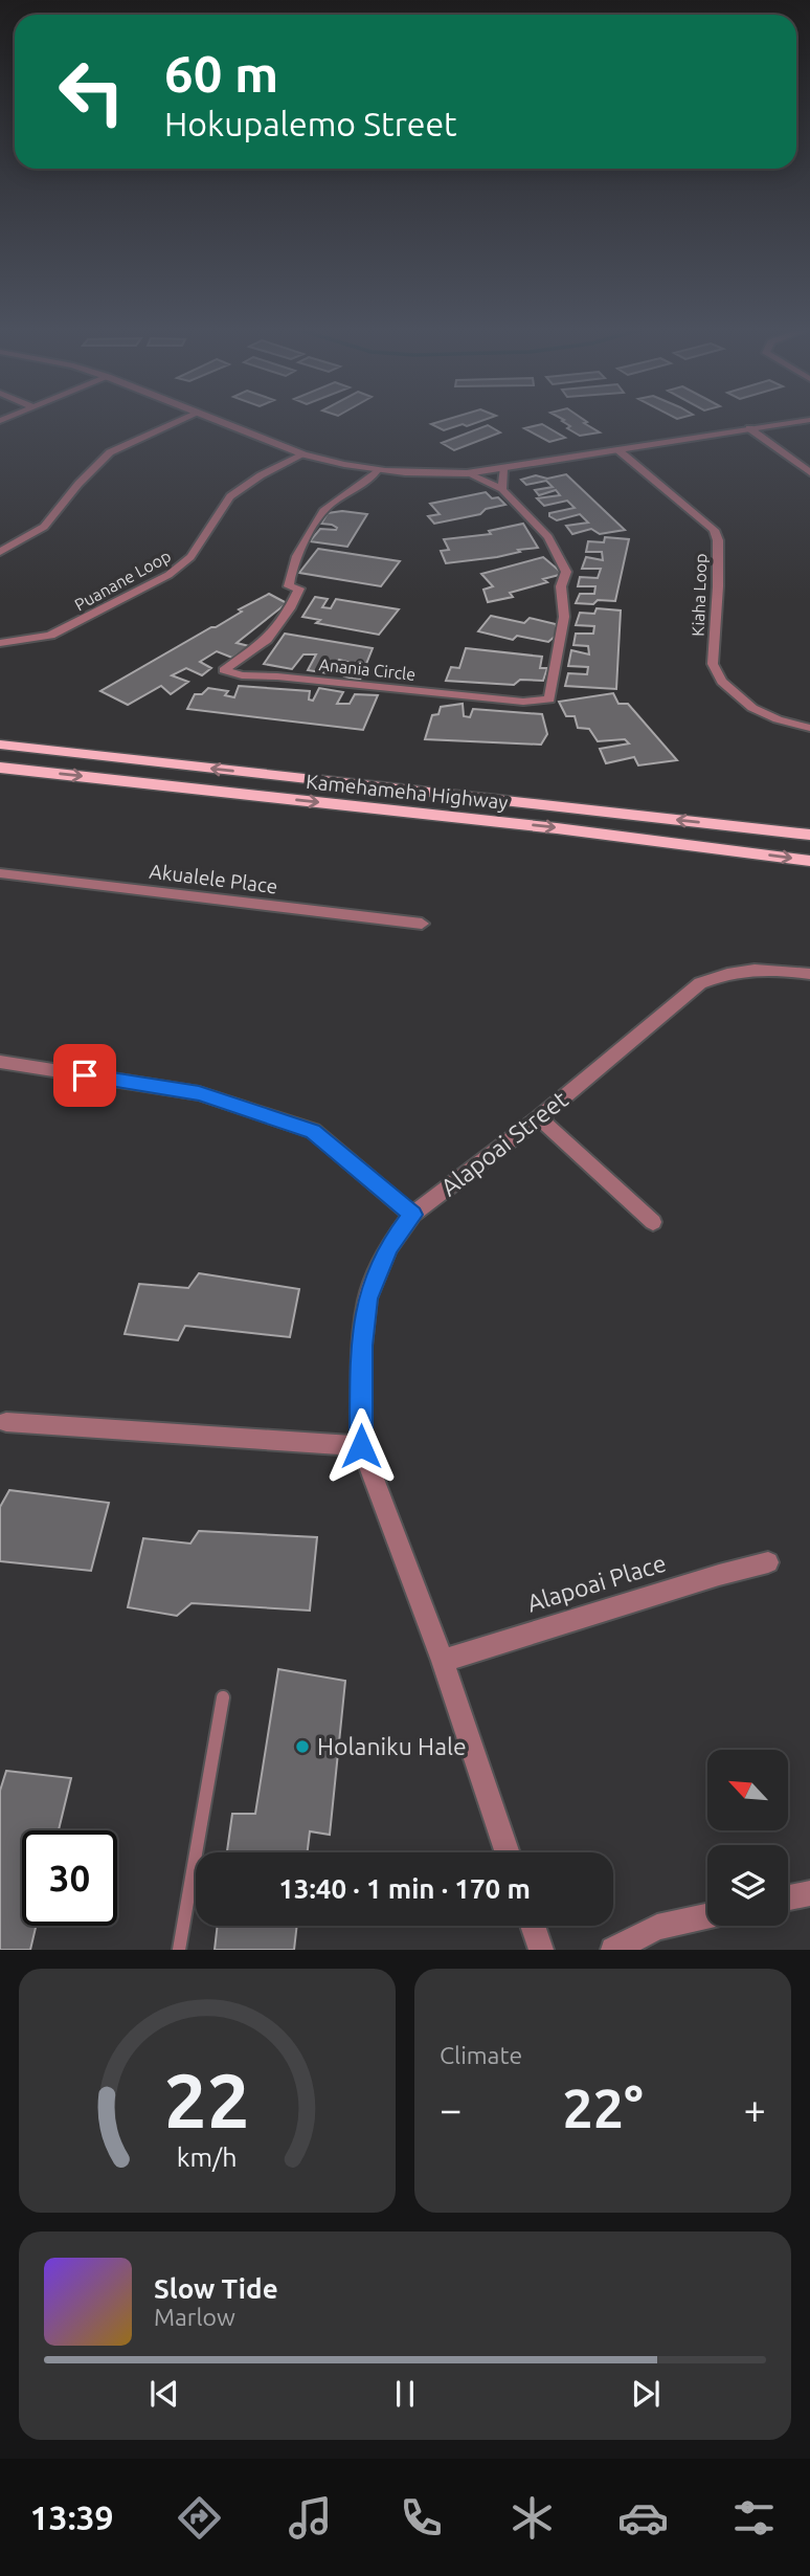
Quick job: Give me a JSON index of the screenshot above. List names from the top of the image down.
{
  "streets": {
    "main road": ["Kamehameha Highway"],
    "street": [
      "Puanane Loop",
      "Kiaha Loop",
      "Anania Circle",
      "Akualele Place",
      "Alapoai Street",
      "Alapoai Place"
    ]
  },
  "crossings": [
    ["Alapoai Street", "Alapoai Place"]
  ],
  "places": ["Holaniku Hale"],
  "north": "top left",
  "page": {
    "turn": ["60 m", "Hokupalemo Street"],
    "limit": "30",
    "trip": "13:40 · 1 min · 170 m",
    "tile": "Climate",
    "heat": ["−", "22°", "+"],
    "song": ["Slow Tide", "Marlow"],
    "tabs": "13:39",
    "gauge": ["22", "km/h"]
  }
}
